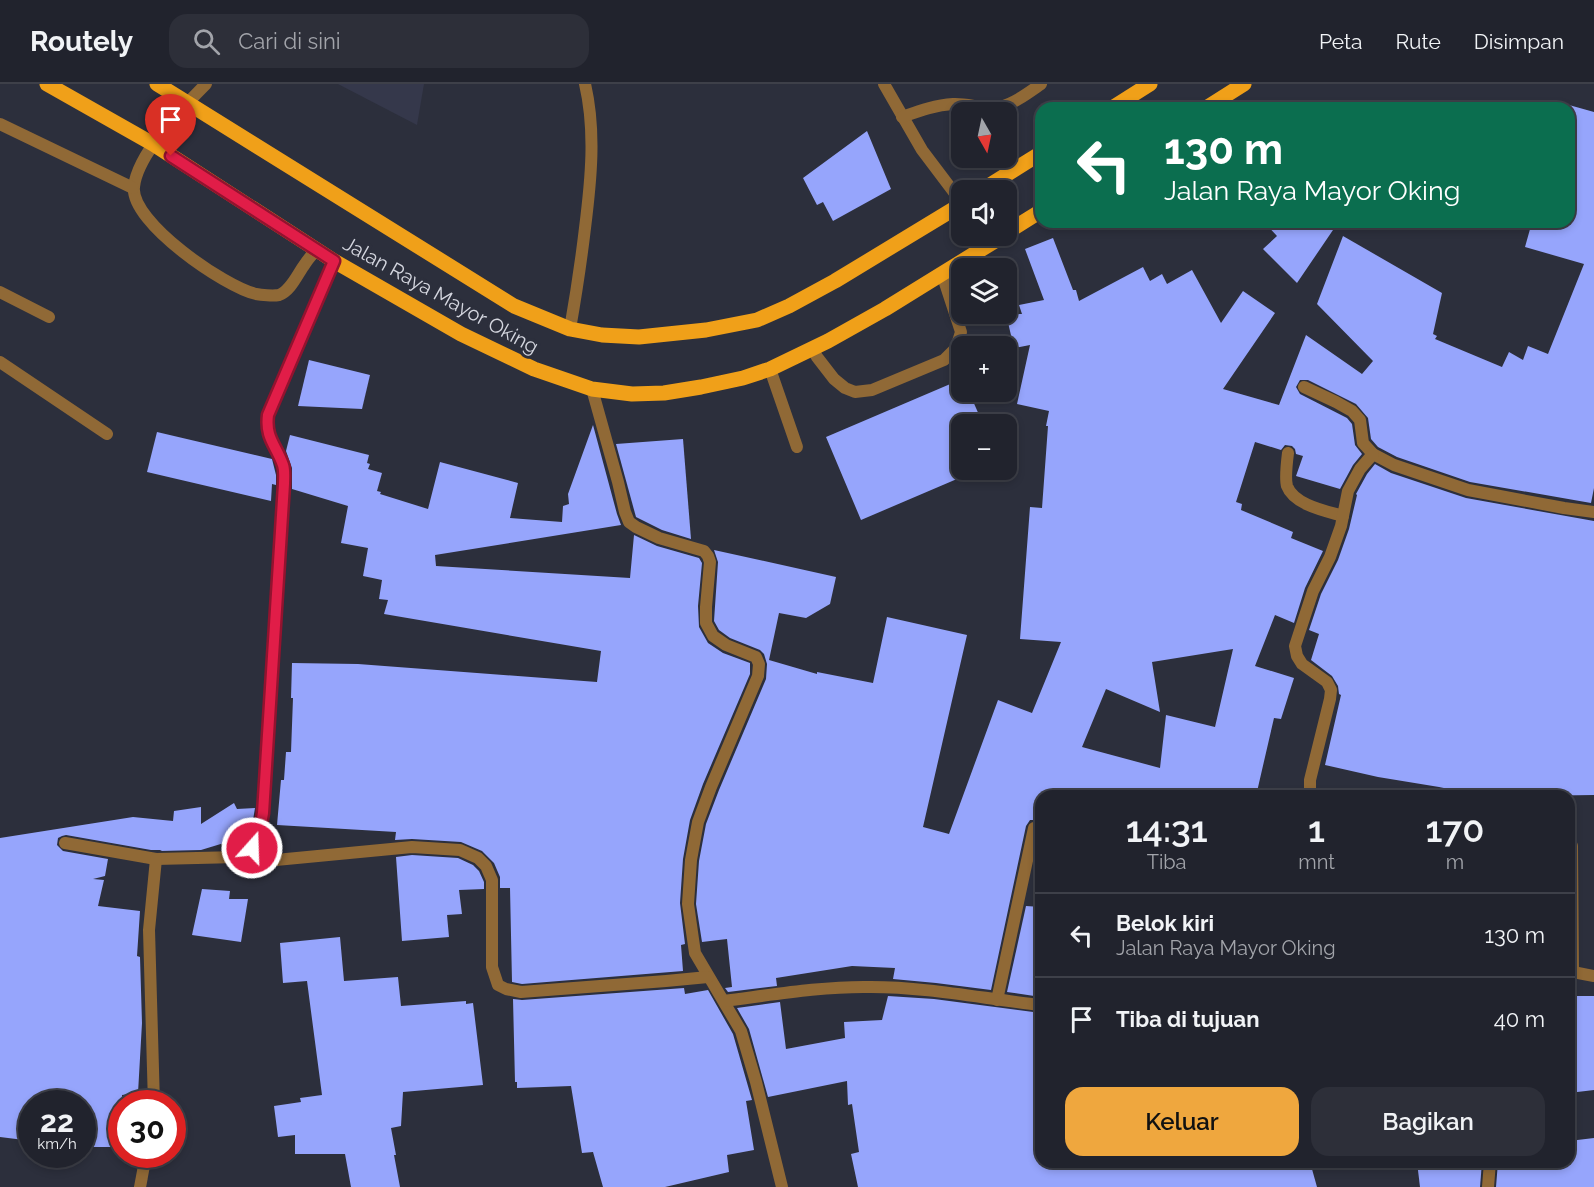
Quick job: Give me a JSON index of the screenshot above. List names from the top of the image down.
{
  "streets": {
    "main road": ["Jalan Raya Mayor Oking"]
  },
  "north": "bottom",
  "page": {
    "header": "Routely",
    "search": "Cari di sini",
    "nav": ["Peta", "Rute", "Disimpan"],
    "map_buttons": ["+", "−"],
    "turn": ["130 m", "Jalan Raya Mayor Oking"],
    "eta": [
      "14:31",
      "Tiba",
      "1",
      "mnt",
      "170",
      "m"
    ],
    "list": [
      {
        "name": "Belok kiri",
        "note": "Jalan Raya Mayor Oking",
        "value": "130 m"
      },
      {
        "name": "Tiba di tujuan",
        "value": "40 m"
      }
    ],
    "buttons": ["Keluar", "Bagikan"],
    "speed": "22 km/h",
    "limit": "30"
  }
}
